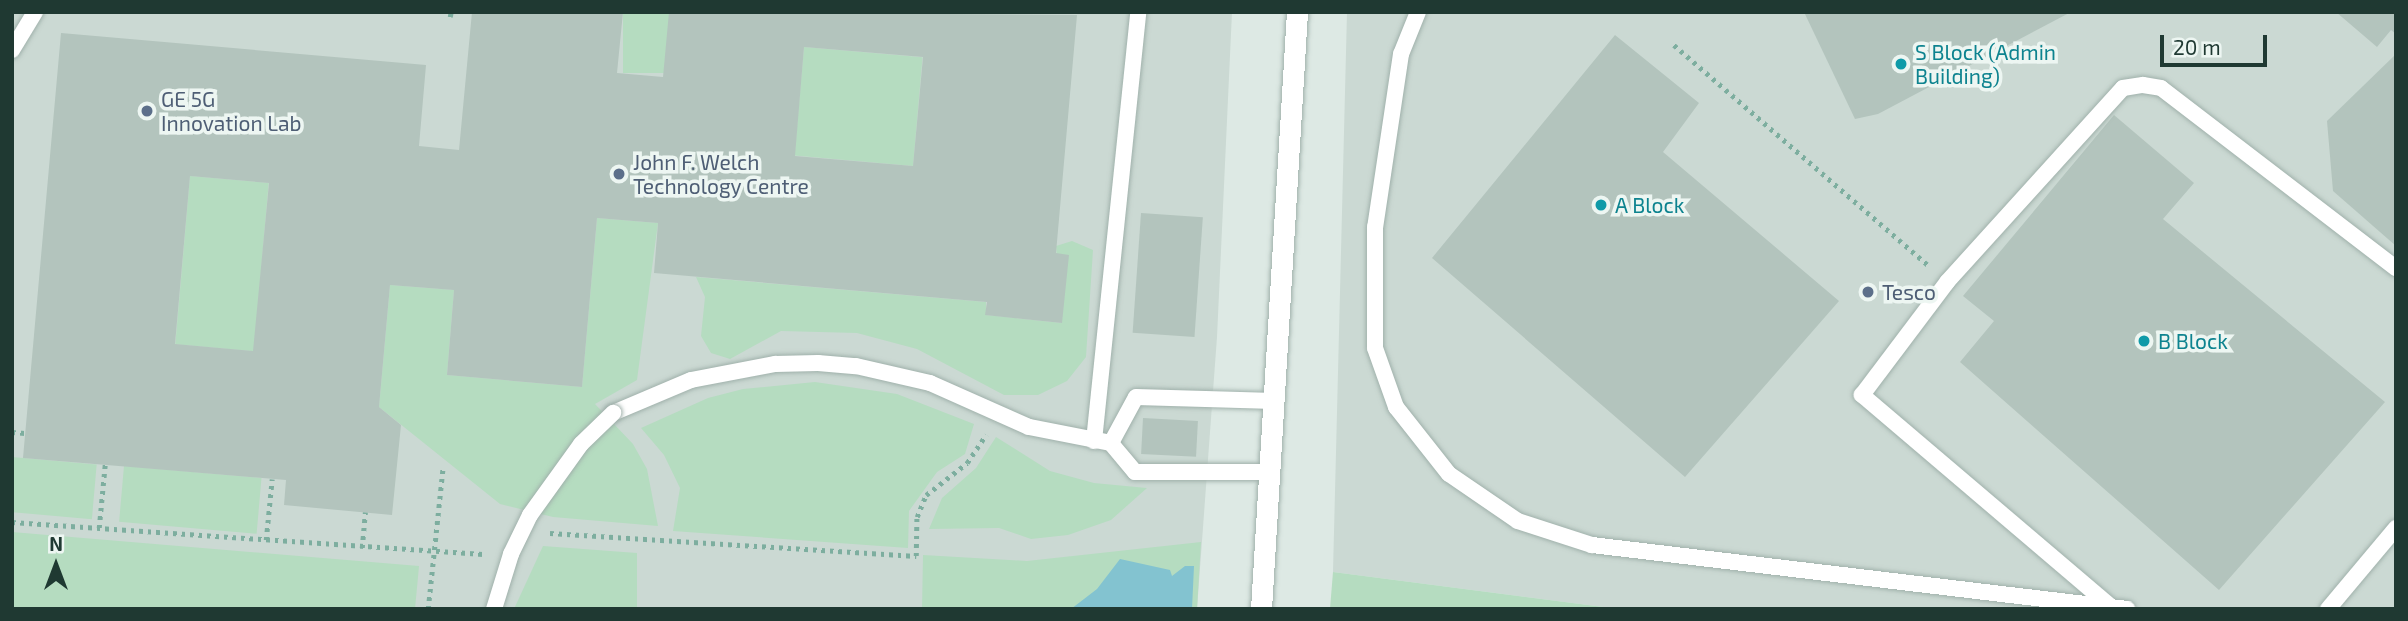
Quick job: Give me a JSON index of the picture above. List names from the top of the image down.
{
  "places": [
    "S Block (Admin Building)",
    "GE 5G Innovation Lab",
    "John F. Welch Technology Centre",
    "A Block",
    "Tesco",
    "B Block"
  ],
  "scale_bar": "20 m",
  "north": "top"
}
